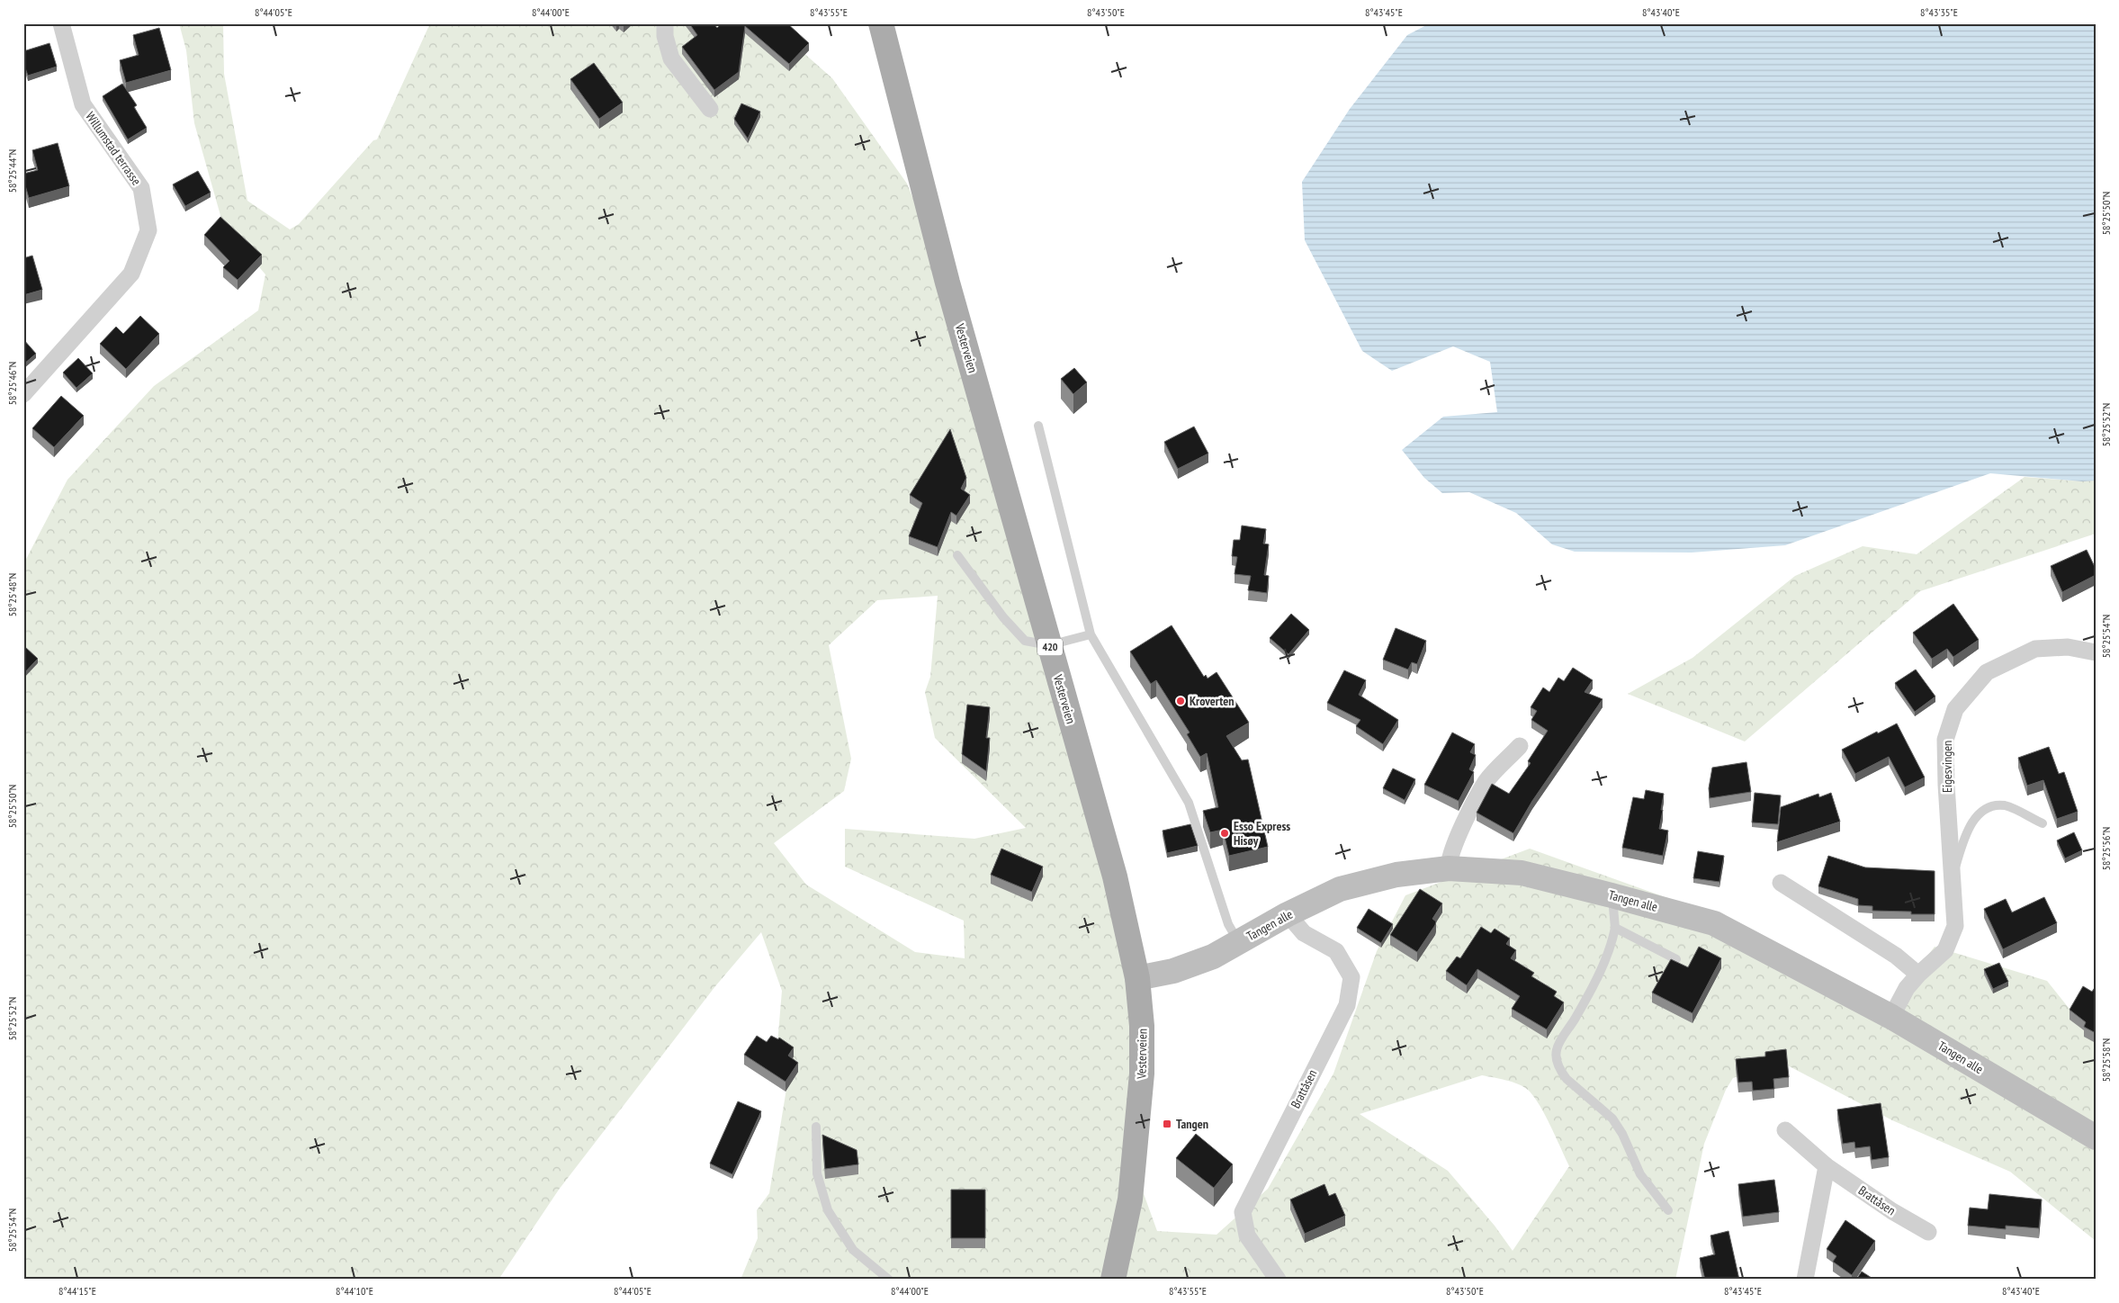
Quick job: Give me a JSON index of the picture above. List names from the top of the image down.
{
  "streets": {
    "main road": ["Vesterveien", "420", "Tangen alle"],
    "street": ["Willumstad terrasse", "Eigesvingen", "Brattåsen"]
  },
  "crossings": [
    ["Vesterveien", "Tangen alle"],
    ["Eigesvingen", "Tangen alle"],
    ["Tangen alle", "Brattåsen"]
  ],
  "places": {
    "other": ["Kroverten", "Esso Express Hisøy"],
    "transit": ["Tangen"]
  },
  "coordinates": [
    "8°44'05\"E",
    "8°44'00\"E",
    "8°43'55\"E",
    "8°43'50\"E",
    "8°43'45\"E",
    "8°43'40\"E",
    "8°43'35\"E",
    "58°25'44\"N",
    "58°25'50\"N",
    "58°25'46\"N",
    "58°25'52\"N",
    "58°25'48\"N",
    "58°25'54\"N",
    "58°25'56\"N",
    "58°25'58\"N",
    "8°44'15\"E",
    "8°44'10\"E"
  ]
}
